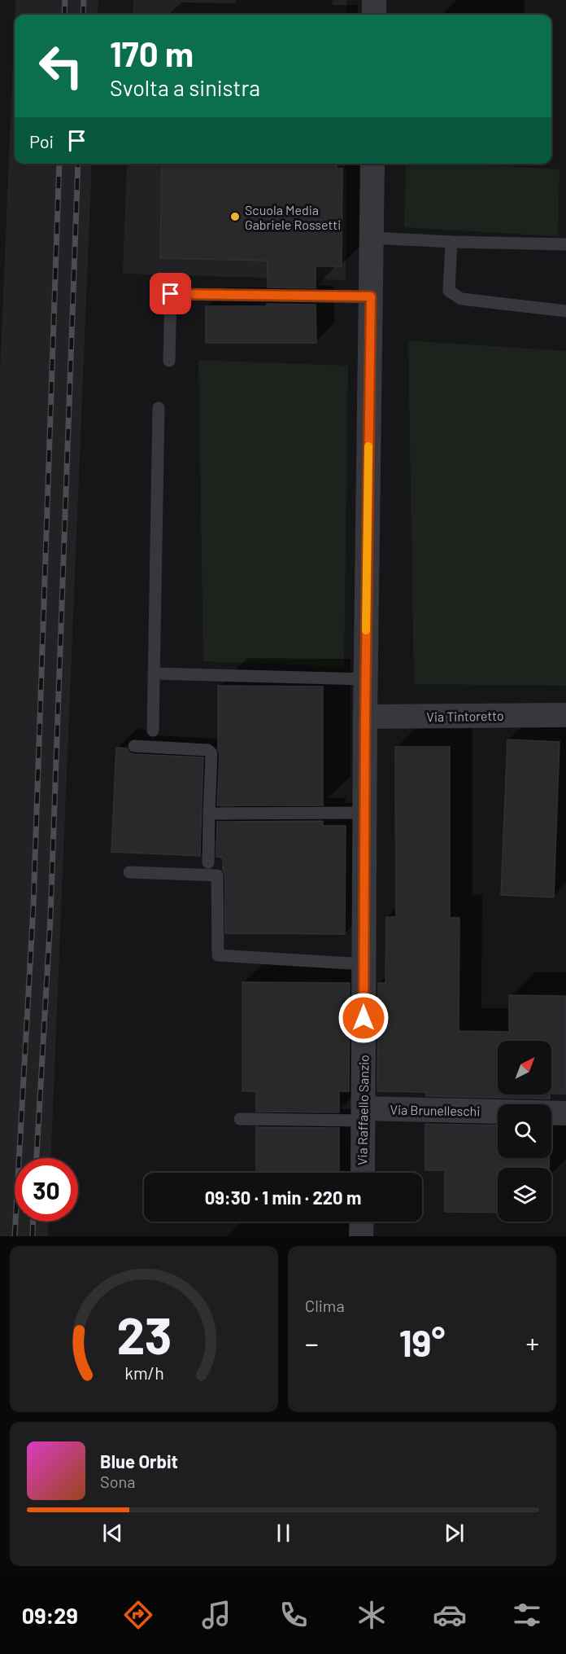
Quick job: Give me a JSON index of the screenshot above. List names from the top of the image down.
{
  "streets": {
    "street": ["Via Tintoretto", "Via Raffaello Sanzio", "Via Brunelleschi"]
  },
  "crossings": [
    ["Via Tintoretto", "Via Raffaello Sanzio"],
    ["Via Raffaello Sanzio", "Via Brunelleschi"]
  ],
  "places": ["Scuola Media Gabriele Rossetti"],
  "north": "top right",
  "page": {
    "turn": ["170 m", "Svolta a sinistra"],
    "then": "Poi",
    "limit": "30",
    "trip": "09:30 · 1 min · 220 m",
    "tile": "Clima",
    "heat": ["−", "19°", "+"],
    "song": ["Blue Orbit", "Sona"],
    "tabs": "09:29",
    "gauge": ["23", "km/h"]
  }
}
